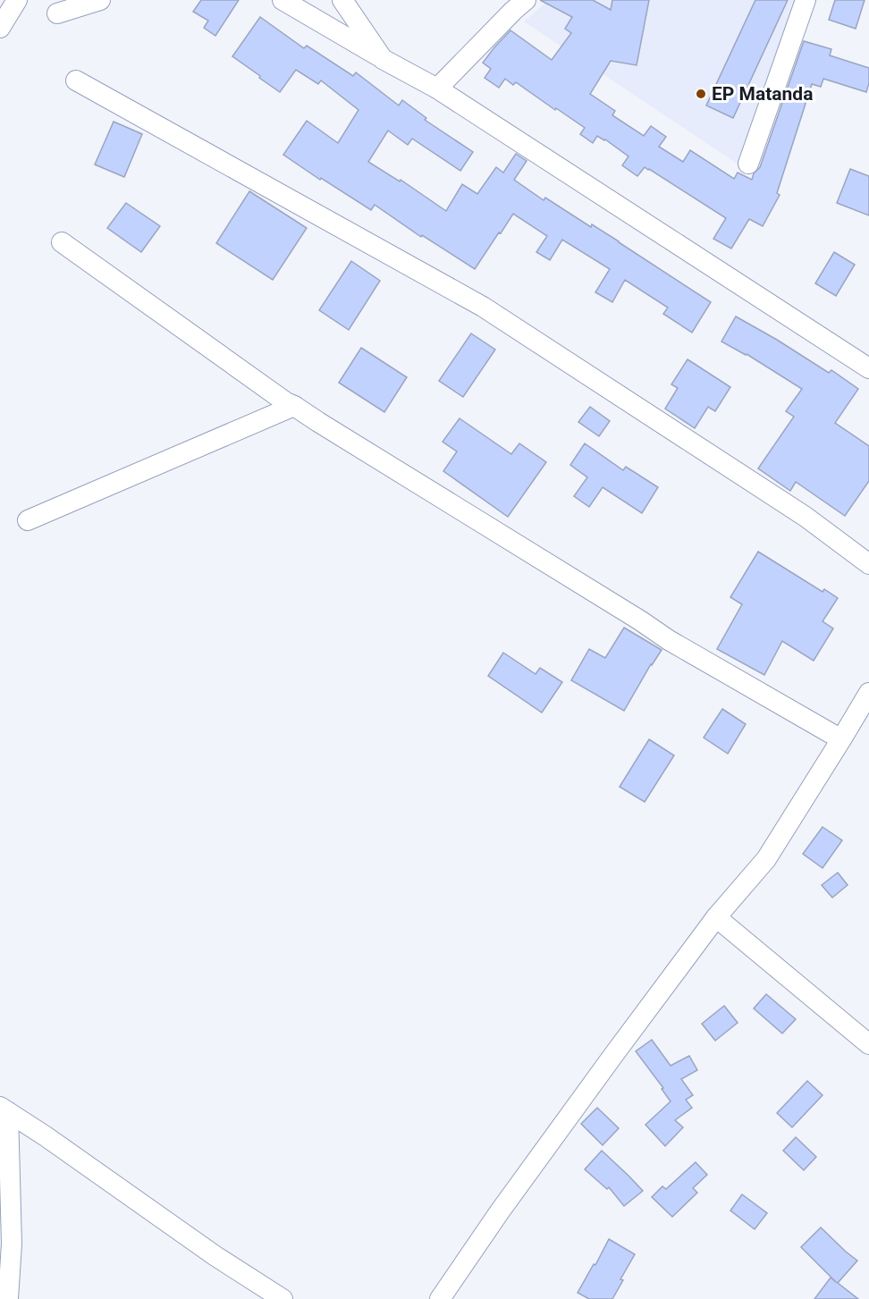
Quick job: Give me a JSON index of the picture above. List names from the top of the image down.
{
  "places": ["EP Matanda"]
}
